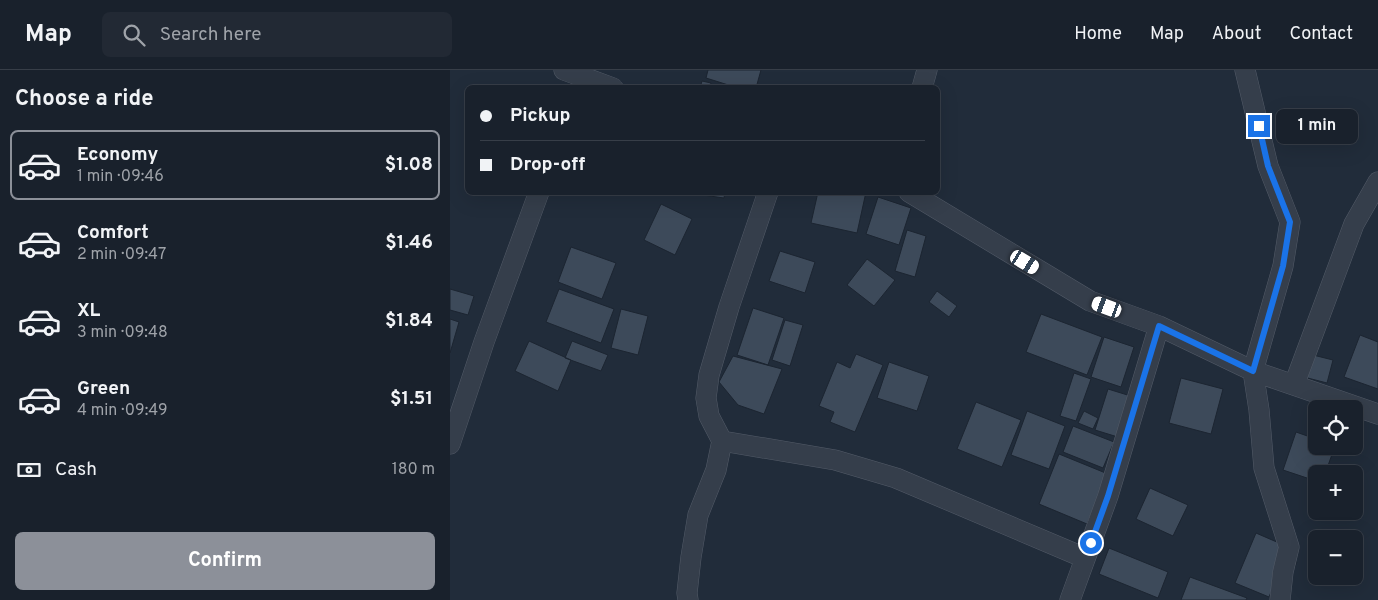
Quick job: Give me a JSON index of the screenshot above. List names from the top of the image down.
{
  "page": {
    "header": "Map",
    "search": "Search here",
    "nav": [
      "Home",
      "Map",
      "About",
      "Contact"
    ],
    "heading": "Choose a ride",
    "banner": ["Pickup", "Drop-off"],
    "bubble": "1 min",
    "list": [
      {
        "name": "Economy",
        "note": "1 min · 09:46",
        "value": "$1.08"
      },
      {
        "name": "Comfort",
        "note": "2 min · 09:47",
        "value": "$1.46"
      },
      {
        "name": "XL",
        "note": "3 min · 09:48",
        "value": "$1.84"
      },
      {
        "name": "Green",
        "note": "4 min · 09:49",
        "value": "$1.51"
      }
    ],
    "map_buttons": ["+", "−"],
    "pay": ["Cash", "180 m"],
    "buttons": "Confirm"
  }
}
